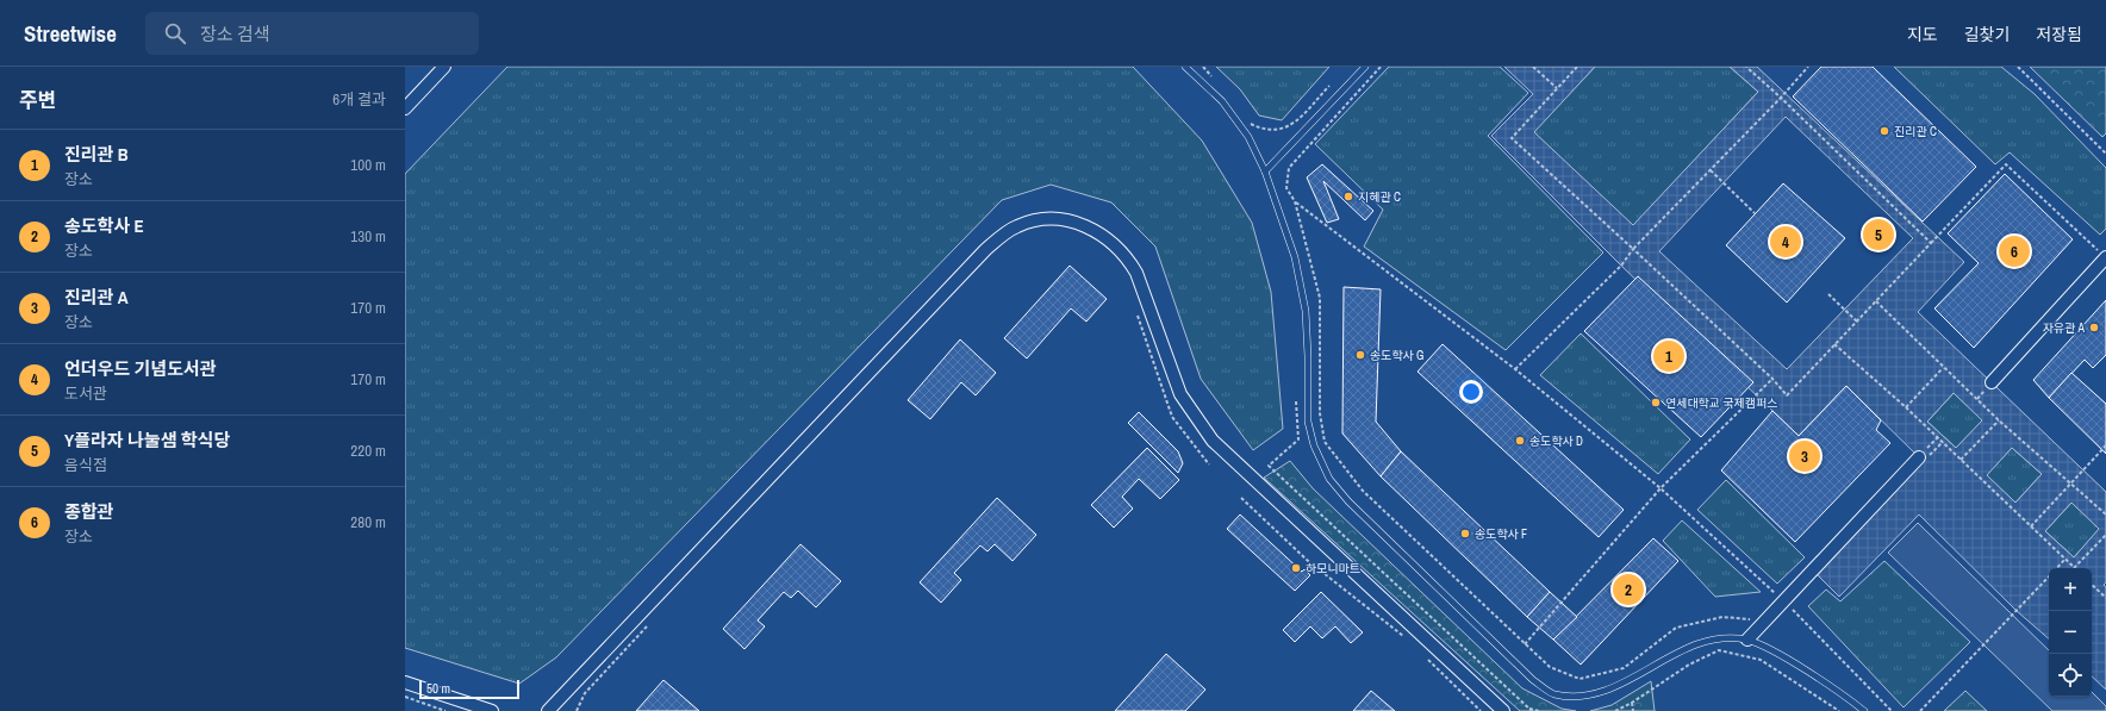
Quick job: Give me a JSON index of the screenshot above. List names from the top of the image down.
{
  "places": [
    "진리관 C",
    "지혜관 C",
    "자유관 A",
    "송도학사 G",
    "연세대학교 국제캠퍼스",
    "송도학사 D",
    "송도학사 F",
    "하모니마트"
  ],
  "scale_bar": "50 m",
  "page": {
    "header": "Streetwise",
    "search": "장소 검색",
    "nav": ["지도", "길찾기", "저장됨"],
    "heading": ["주변", "6개 결과"],
    "list": [
      {
        "mark": "1",
        "name": "진리관 B",
        "note": "장소",
        "value": "100 m"
      },
      {
        "mark": "2",
        "name": "송도학사 E",
        "note": "장소",
        "value": "130 m"
      },
      {
        "mark": "3",
        "name": "진리관 A",
        "note": "장소",
        "value": "170 m"
      },
      {
        "mark": "4",
        "name": "언더우드 기념도서관",
        "note": "도서관",
        "value": "170 m"
      },
      {
        "mark": "5",
        "name": "Y플라자 나눌샘 학식당",
        "note": "음식점",
        "value": "220 m"
      },
      {
        "mark": "6",
        "name": "종합관",
        "note": "장소",
        "value": "280 m"
      }
    ],
    "pins": [
      "5",
      "4",
      "6",
      "1",
      "3",
      "2"
    ],
    "map_buttons": ["+", "−"],
    "scale": "50 m"
  }
}
